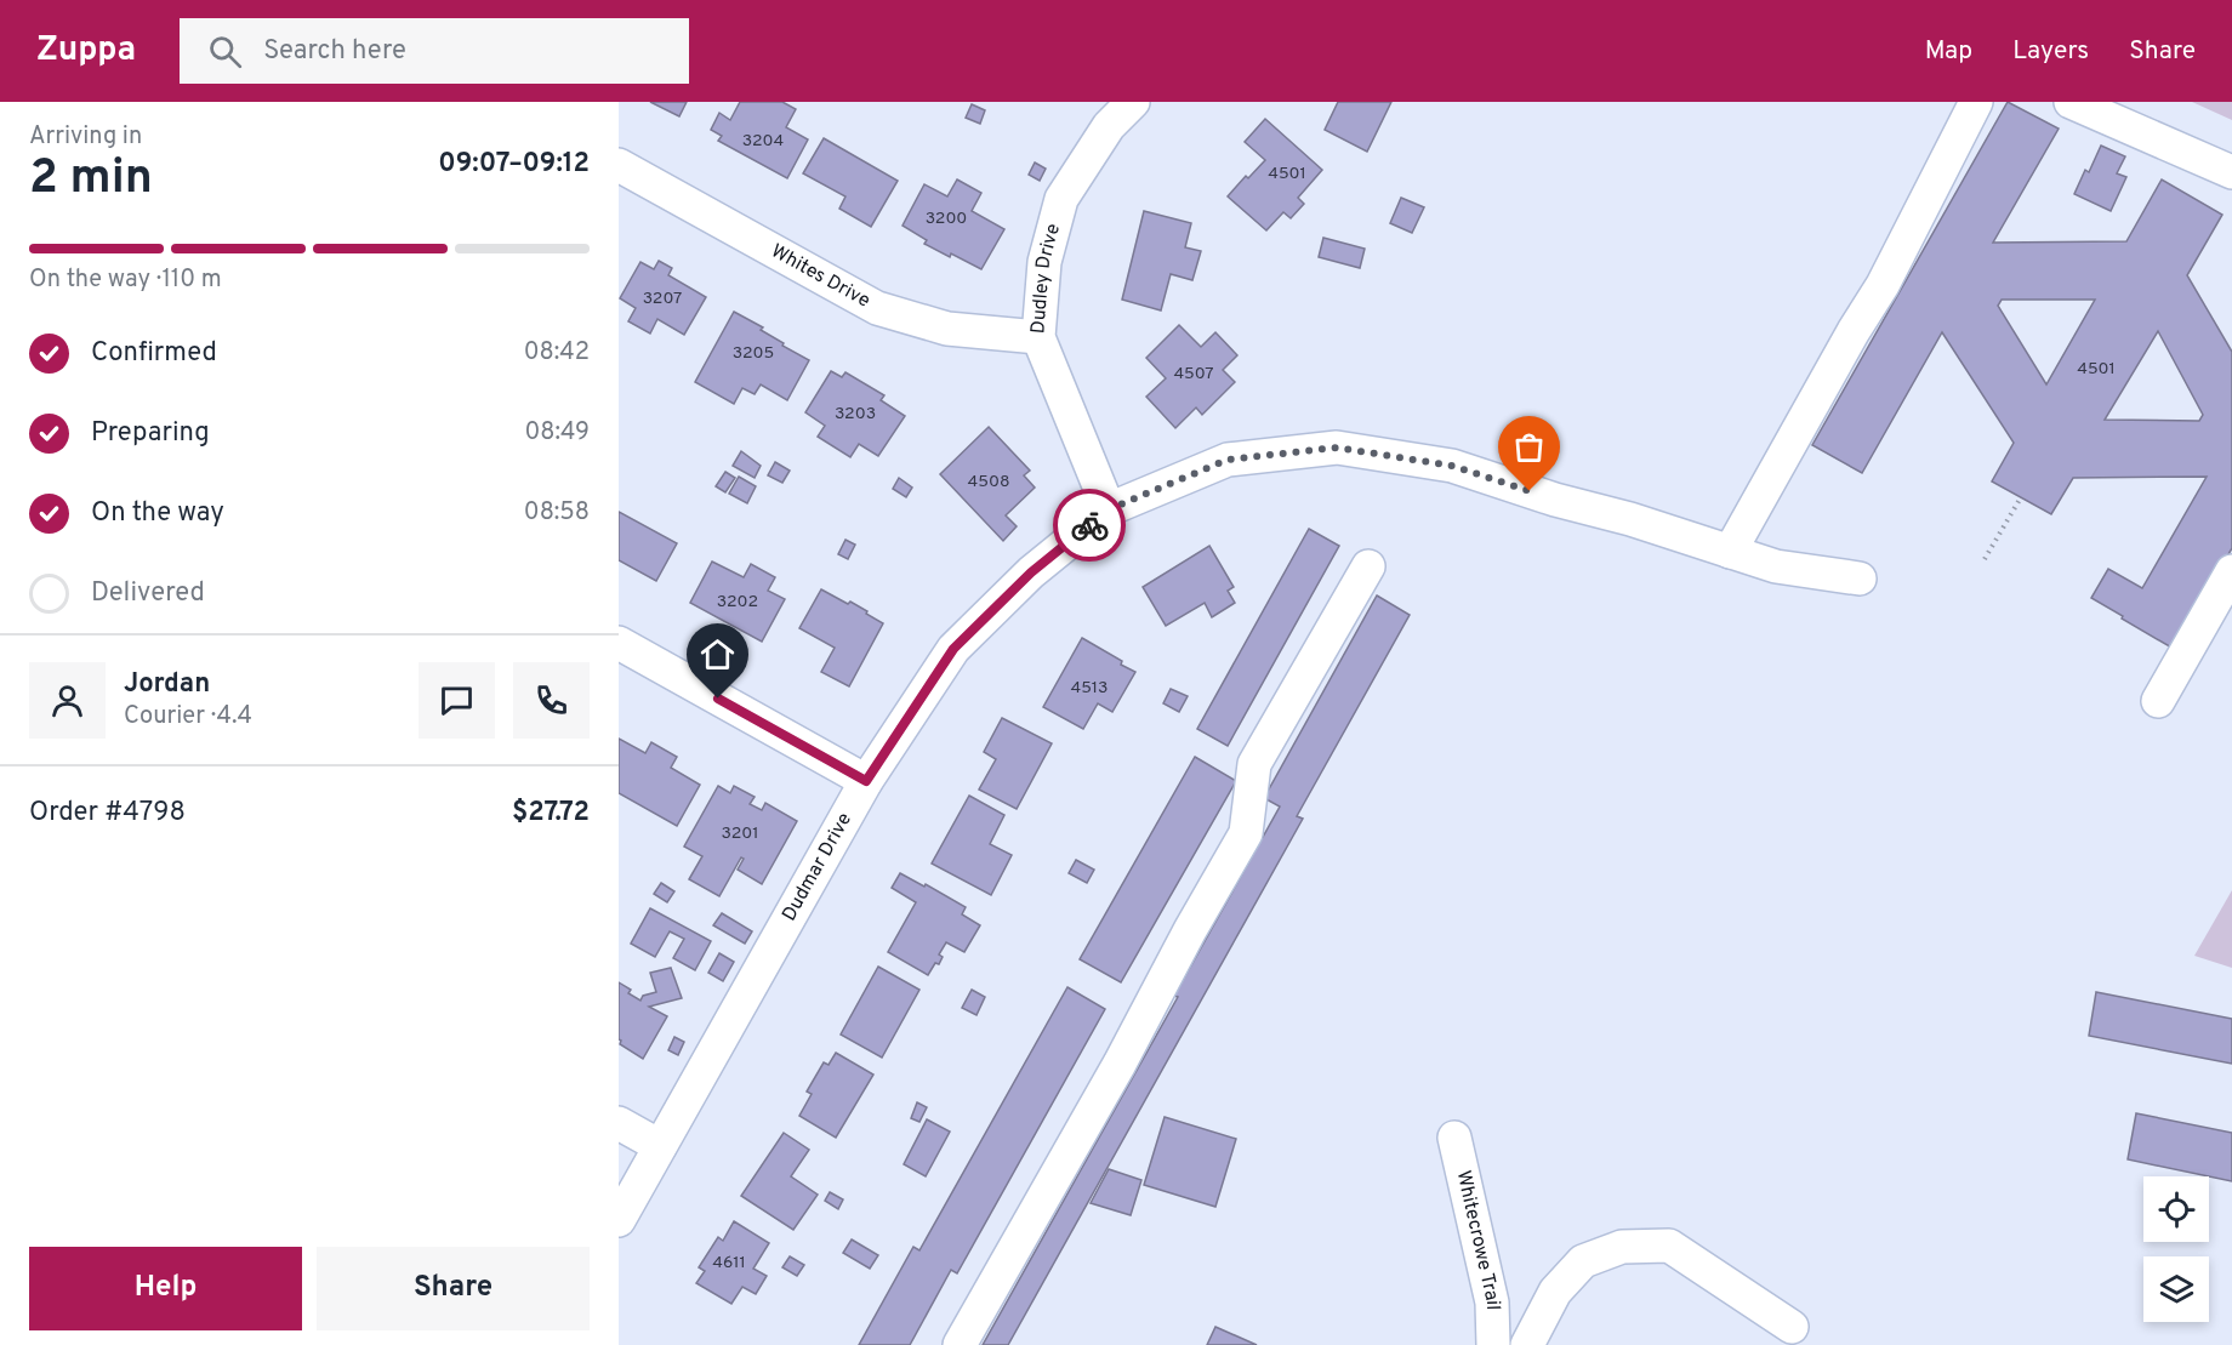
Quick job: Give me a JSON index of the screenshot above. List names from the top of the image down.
{
  "streets": {
    "street": [
      "Whites Drive",
      "Dudley Drive",
      "Dudmar Drive",
      "Whitecrowe Trail"
    ]
  },
  "crossings": [
    ["Whites Drive", "Dudley Drive"],
    ["Dudley Drive", "Dudmar Drive"]
  ],
  "house_numbers": [
    "3204",
    "4501",
    "3200",
    "3207",
    "3205",
    "4501",
    "4507",
    "3203",
    "4508",
    "3202",
    "4513",
    "3201",
    "4611"
  ],
  "page": {
    "header": "Zuppa",
    "search": "Search here",
    "nav": ["Map", "Layers", "Share"],
    "heading": ["2 min", "Arriving in", "09:07–09:12"],
    "panel": [
      "Jordan",
      "Courier · 4.4",
      "Order #4798",
      "$27.72"
    ],
    "bar": "On the way · 110 m",
    "list": [
      ["Confirmed", "08:42"],
      ["Preparing", "08:49"],
      ["On the way", "08:58"],
      "Delivered"
    ],
    "buttons": ["Help", "Share"]
  }
}
